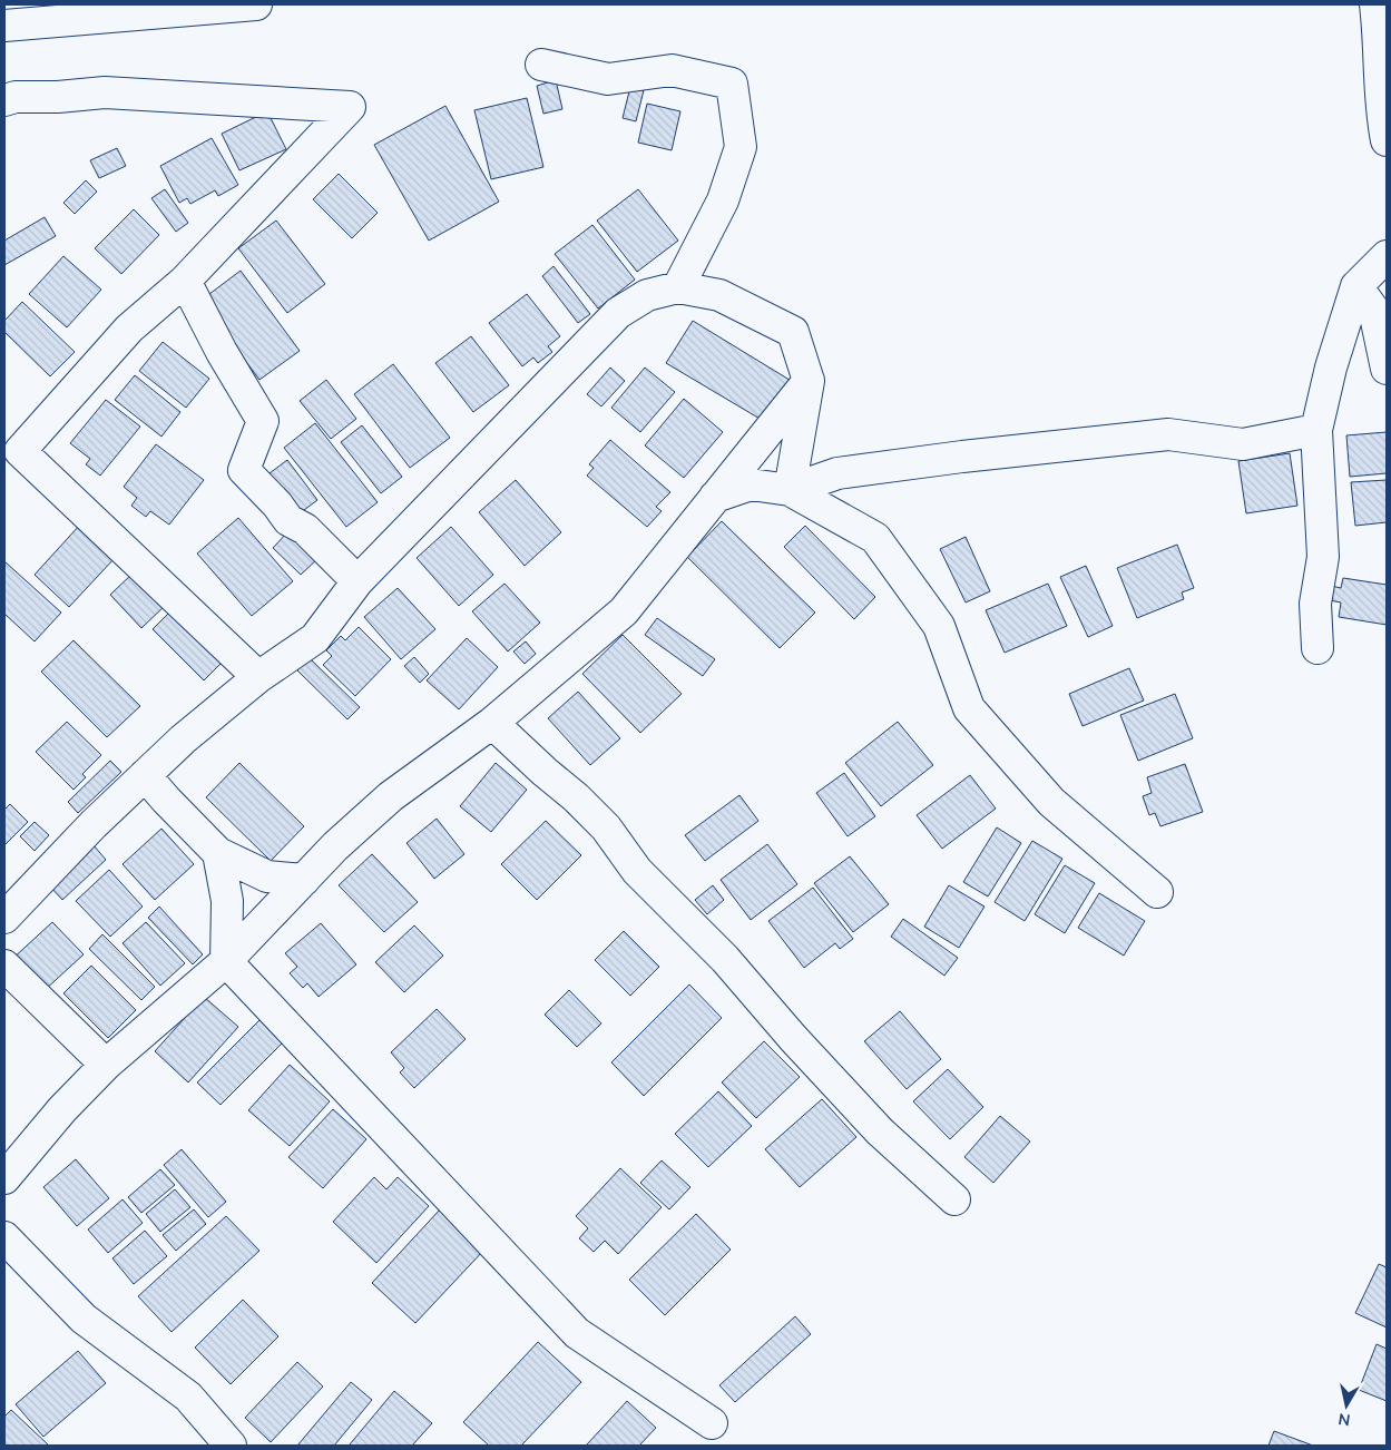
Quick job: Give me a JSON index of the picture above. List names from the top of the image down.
{
  "north": "bottom"
}
